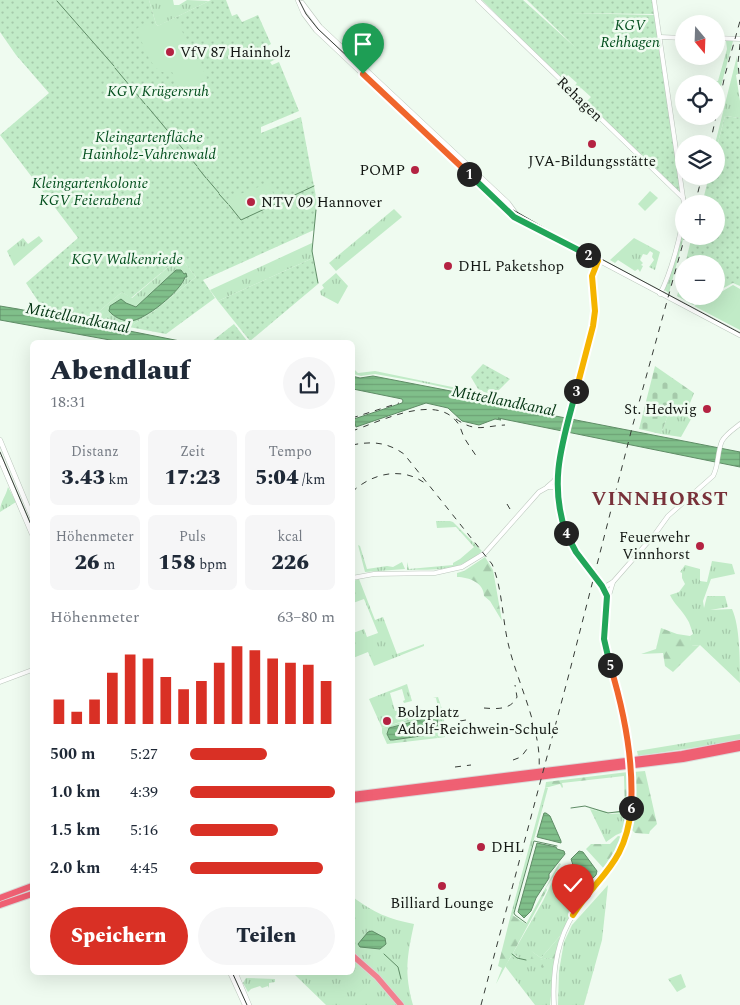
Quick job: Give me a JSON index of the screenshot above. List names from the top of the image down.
{
  "streets": {
    "street": ["Rehagen"]
  },
  "districts": ["VINNHORST"],
  "water": ["Mittellandkanal"],
  "parks": [
    "KGV Rehhagen",
    "KGV Krügersruh",
    "Kleingartenfläche Hainholz-Vahrenwald",
    "Kleingartenkolonie KGV Feierabend",
    "KGV Walkenriede"
  ],
  "places": [
    "VfV 87 Hainholz",
    "JVA-Bildungsstätte",
    "POMP",
    "NTV 09 Hannover",
    "DHL Paketshop",
    "St. Hedwig",
    "Feuerwehr Vinnhorst",
    "Bolzplatz Adolf-Reichwein-Schule",
    "DHL",
    "Billiard Lounge"
  ],
  "north": "bottom",
  "page": {
    "map_buttons": ["+", "−"],
    "pins": [
      "1",
      "2",
      "3",
      "4",
      "5",
      "6"
    ],
    "heading": ["Abendlauf", "18:31"],
    "stats": [
      ["Distanz", "3.43 km"],
      ["Zeit", "17:23"],
      ["Tempo", "5:04 /km"],
      ["Höhenmeter", "26 m"],
      ["Puls", "158 bpm"],
      ["kcal", "226"]
    ],
    "chart": ["Höhenmeter", "63–80 m"],
    "list": [
      {
        "name": "500 m",
        "note": "5:27"
      },
      {
        "name": "1.0 km",
        "note": "4:39"
      },
      {
        "name": "1.5 km",
        "note": "5:16"
      },
      {
        "name": "2.0 km",
        "note": "4:45"
      }
    ],
    "buttons": ["Speichern", "Teilen"]
  }
}
